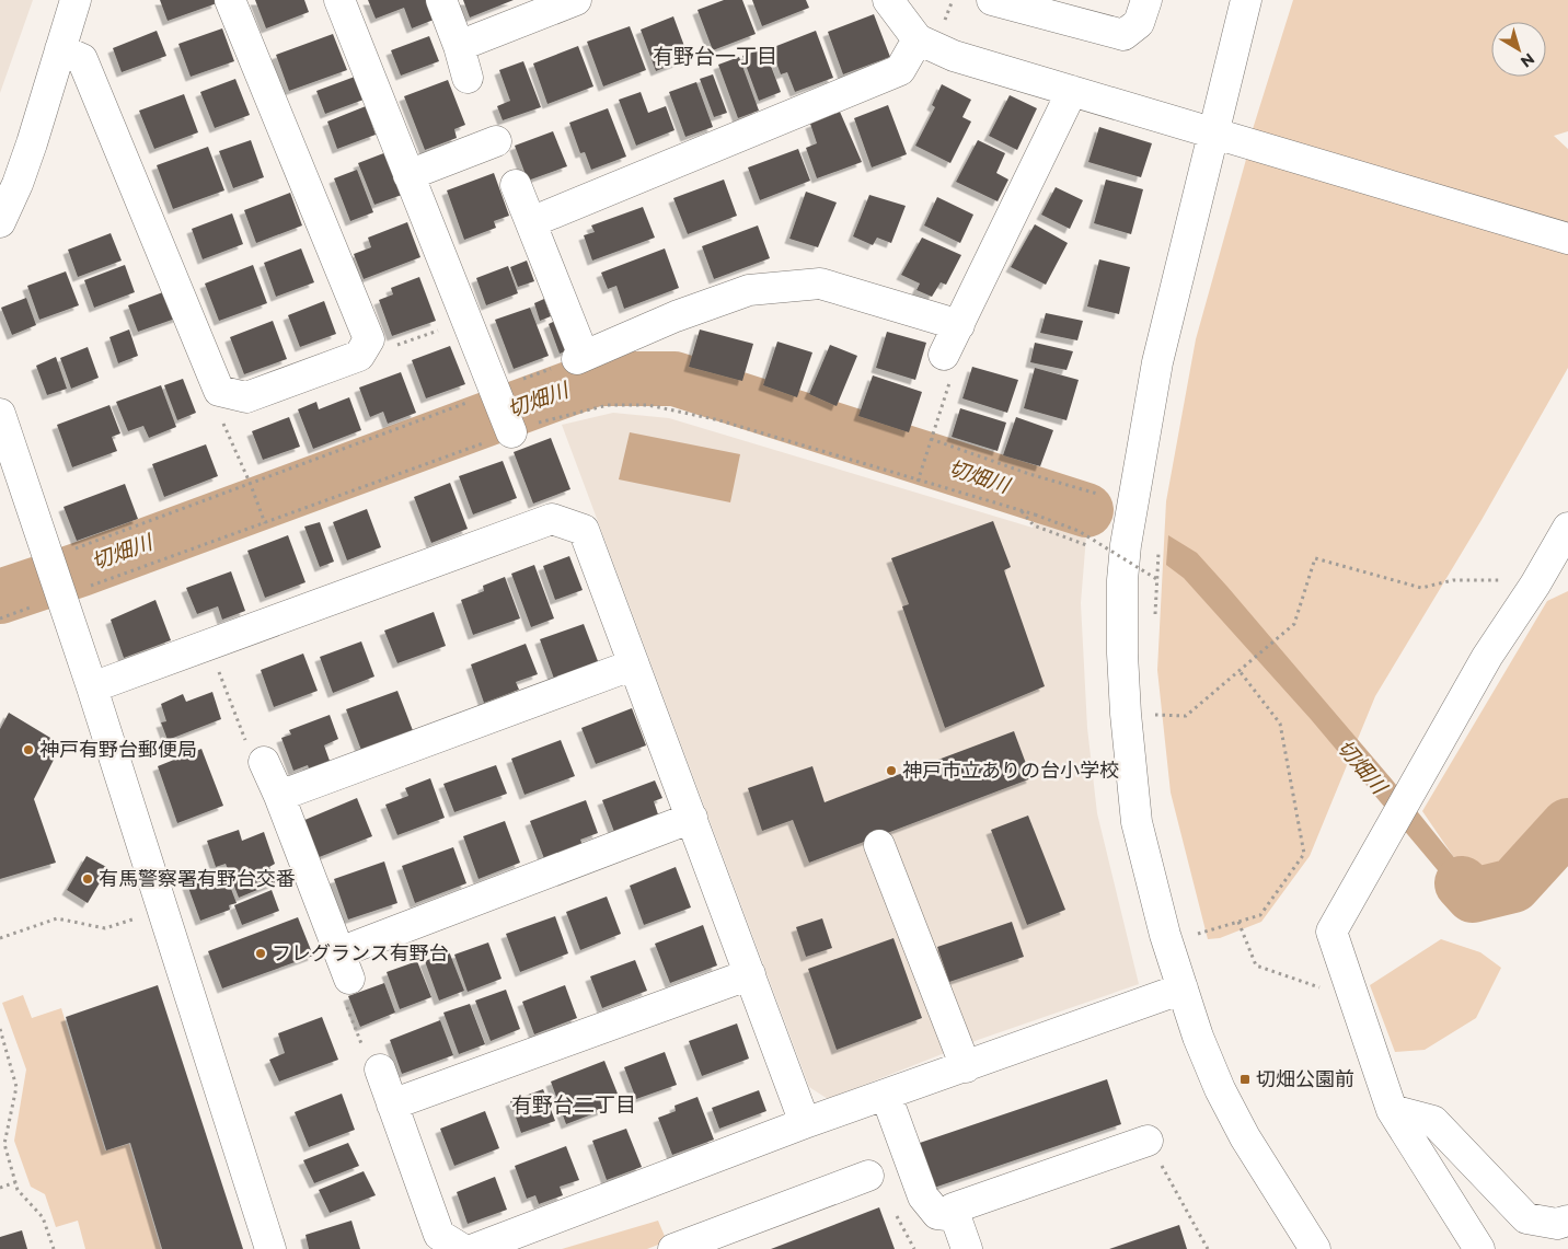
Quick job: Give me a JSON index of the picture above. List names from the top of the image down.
{
  "districts": ["有野台一丁目", "有野台二丁目"],
  "water": ["切畑川"],
  "places": {
    "other": [
      "神戸有野台郵便局",
      "神戸市立ありの台小学校",
      "有馬警察署有野台交番",
      "フレグランス有野台"
    ],
    "transit": ["切畑公園前"]
  },
  "north": "bottom right"
}
